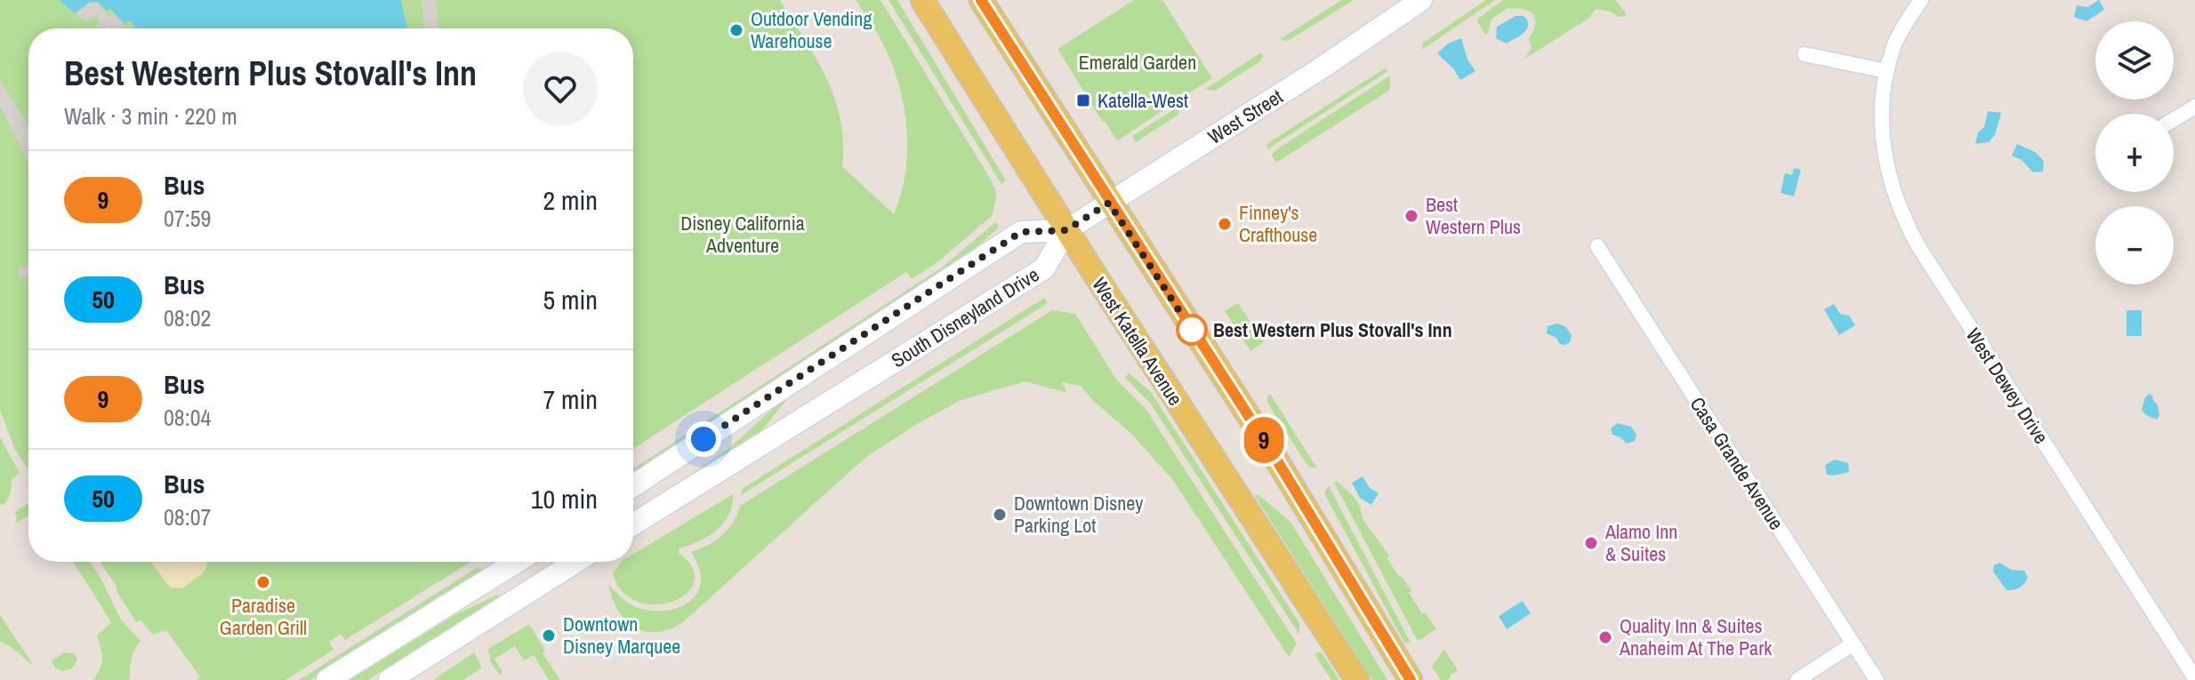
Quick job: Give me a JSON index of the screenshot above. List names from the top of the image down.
{
  "streets": {
    "main road": ["West Street", "South Disneyland Drive", "West Katella Avenue"],
    "street": ["West Dewey Drive", "Casa Grande Avenue"]
  },
  "crossings": [
    ["West Street", "South Disneyland Drive"],
    ["West Street", "West Katella Avenue"],
    ["South Disneyland Drive", "West Katella Avenue"]
  ],
  "parks": ["Emerald Garden", "Disney California Adventure"],
  "places": {
    "other": [
      "Outdoor Vending Warehouse",
      "Best Western Plus",
      "Finney's Crafthouse",
      "Best Western Plus Stovall's Inn",
      "Downtown Disney Parking Lot",
      "Alamo Inn & Suites",
      "Paradise Garden Grill",
      "Downtown Disney Marquee",
      "Quality Inn & Suites Anaheim At The Park"
    ],
    "transit": ["Katella-West"]
  },
  "lines": ["bus line 9"],
  "page": {
    "on_map": "9",
    "map_buttons": ["+", "−"],
    "heading": ["Best Western Plus Stovall's Inn", "Walk · 3 min · 220 m"],
    "list": [
      {
        "mark": "9",
        "name": "Bus",
        "note": "07:59",
        "value": "2 min"
      },
      {
        "mark": "50",
        "name": "Bus",
        "note": "08:02",
        "value": "5 min"
      },
      {
        "mark": "9",
        "name": "Bus",
        "note": "08:04",
        "value": "7 min"
      },
      {
        "mark": "50",
        "name": "Bus",
        "note": "08:07",
        "value": "10 min"
      }
    ]
  }
}
